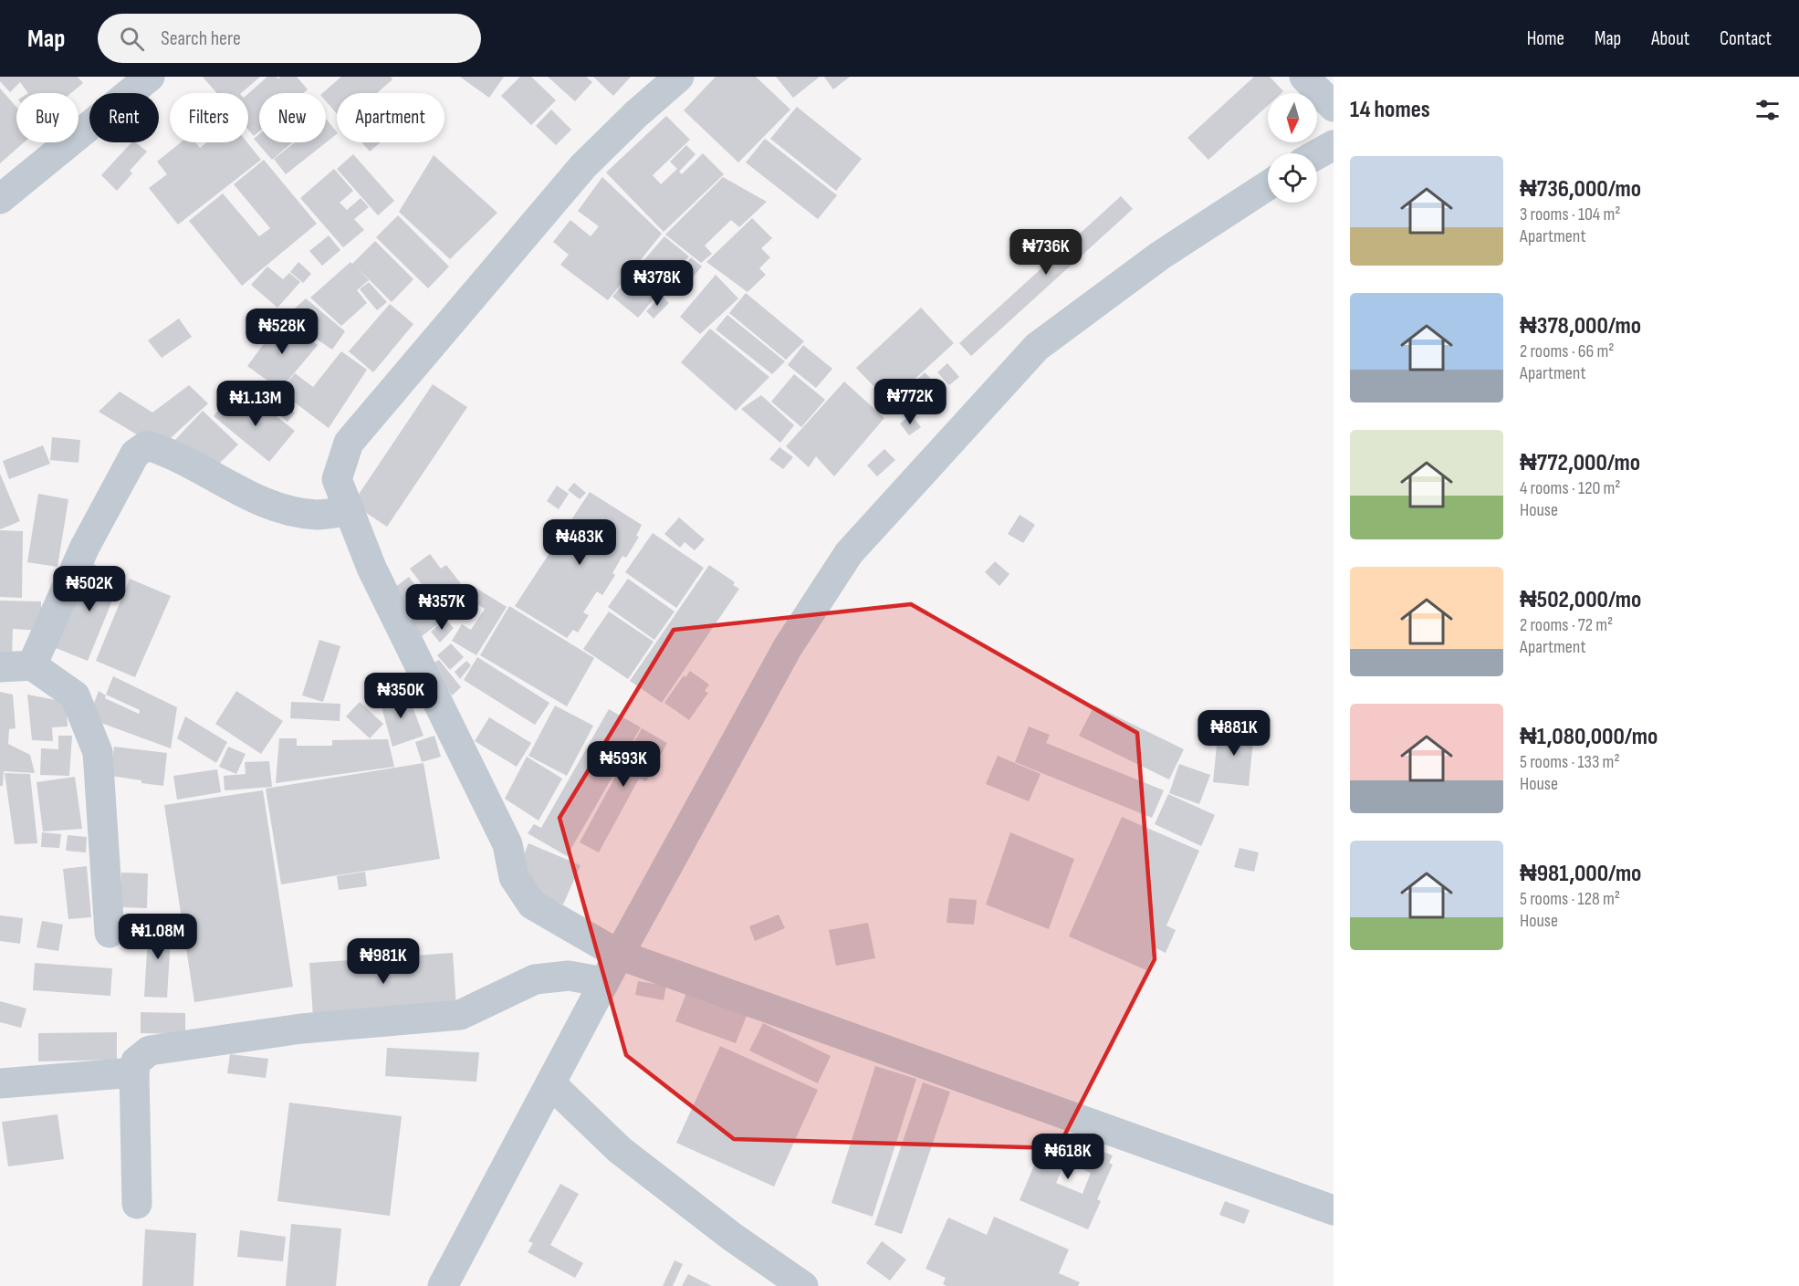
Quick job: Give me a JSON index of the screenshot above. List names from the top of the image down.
{
  "north": "bottom",
  "page": {
    "header": "Map",
    "search": "Search here",
    "nav": [
      "Home",
      "Map",
      "About",
      "Contact"
    ],
    "heading": "14 homes",
    "chip": [
      "Buy",
      "Rent",
      "Filters",
      "New",
      "Apartment"
    ],
    "list": [
      {
        "name": "₦736,000/mo",
        "note": "3 rooms · 104 m² · Apartment"
      },
      {
        "name": "₦378,000/mo",
        "note": "2 rooms · 66 m² · Apartment"
      },
      {
        "name": "₦772,000/mo",
        "note": "4 rooms · 120 m² · House"
      },
      {
        "name": "₦502,000/mo",
        "note": "2 rooms · 72 m² · Apartment"
      },
      {
        "name": "₦1,080,000/mo",
        "note": "5 rooms · 133 m² · House"
      },
      {
        "name": "₦981,000/mo",
        "note": "5 rooms · 128 m² · House"
      }
    ],
    "price": [
      "₦736K",
      "₦378K",
      "₦528K",
      "₦772K",
      "₦1.13M",
      "₦483K",
      "₦502K",
      "₦357K",
      "₦350K",
      "₦881K",
      "₦593K",
      "₦1.08M",
      "₦981K",
      "₦618K"
    ]
  }
}
